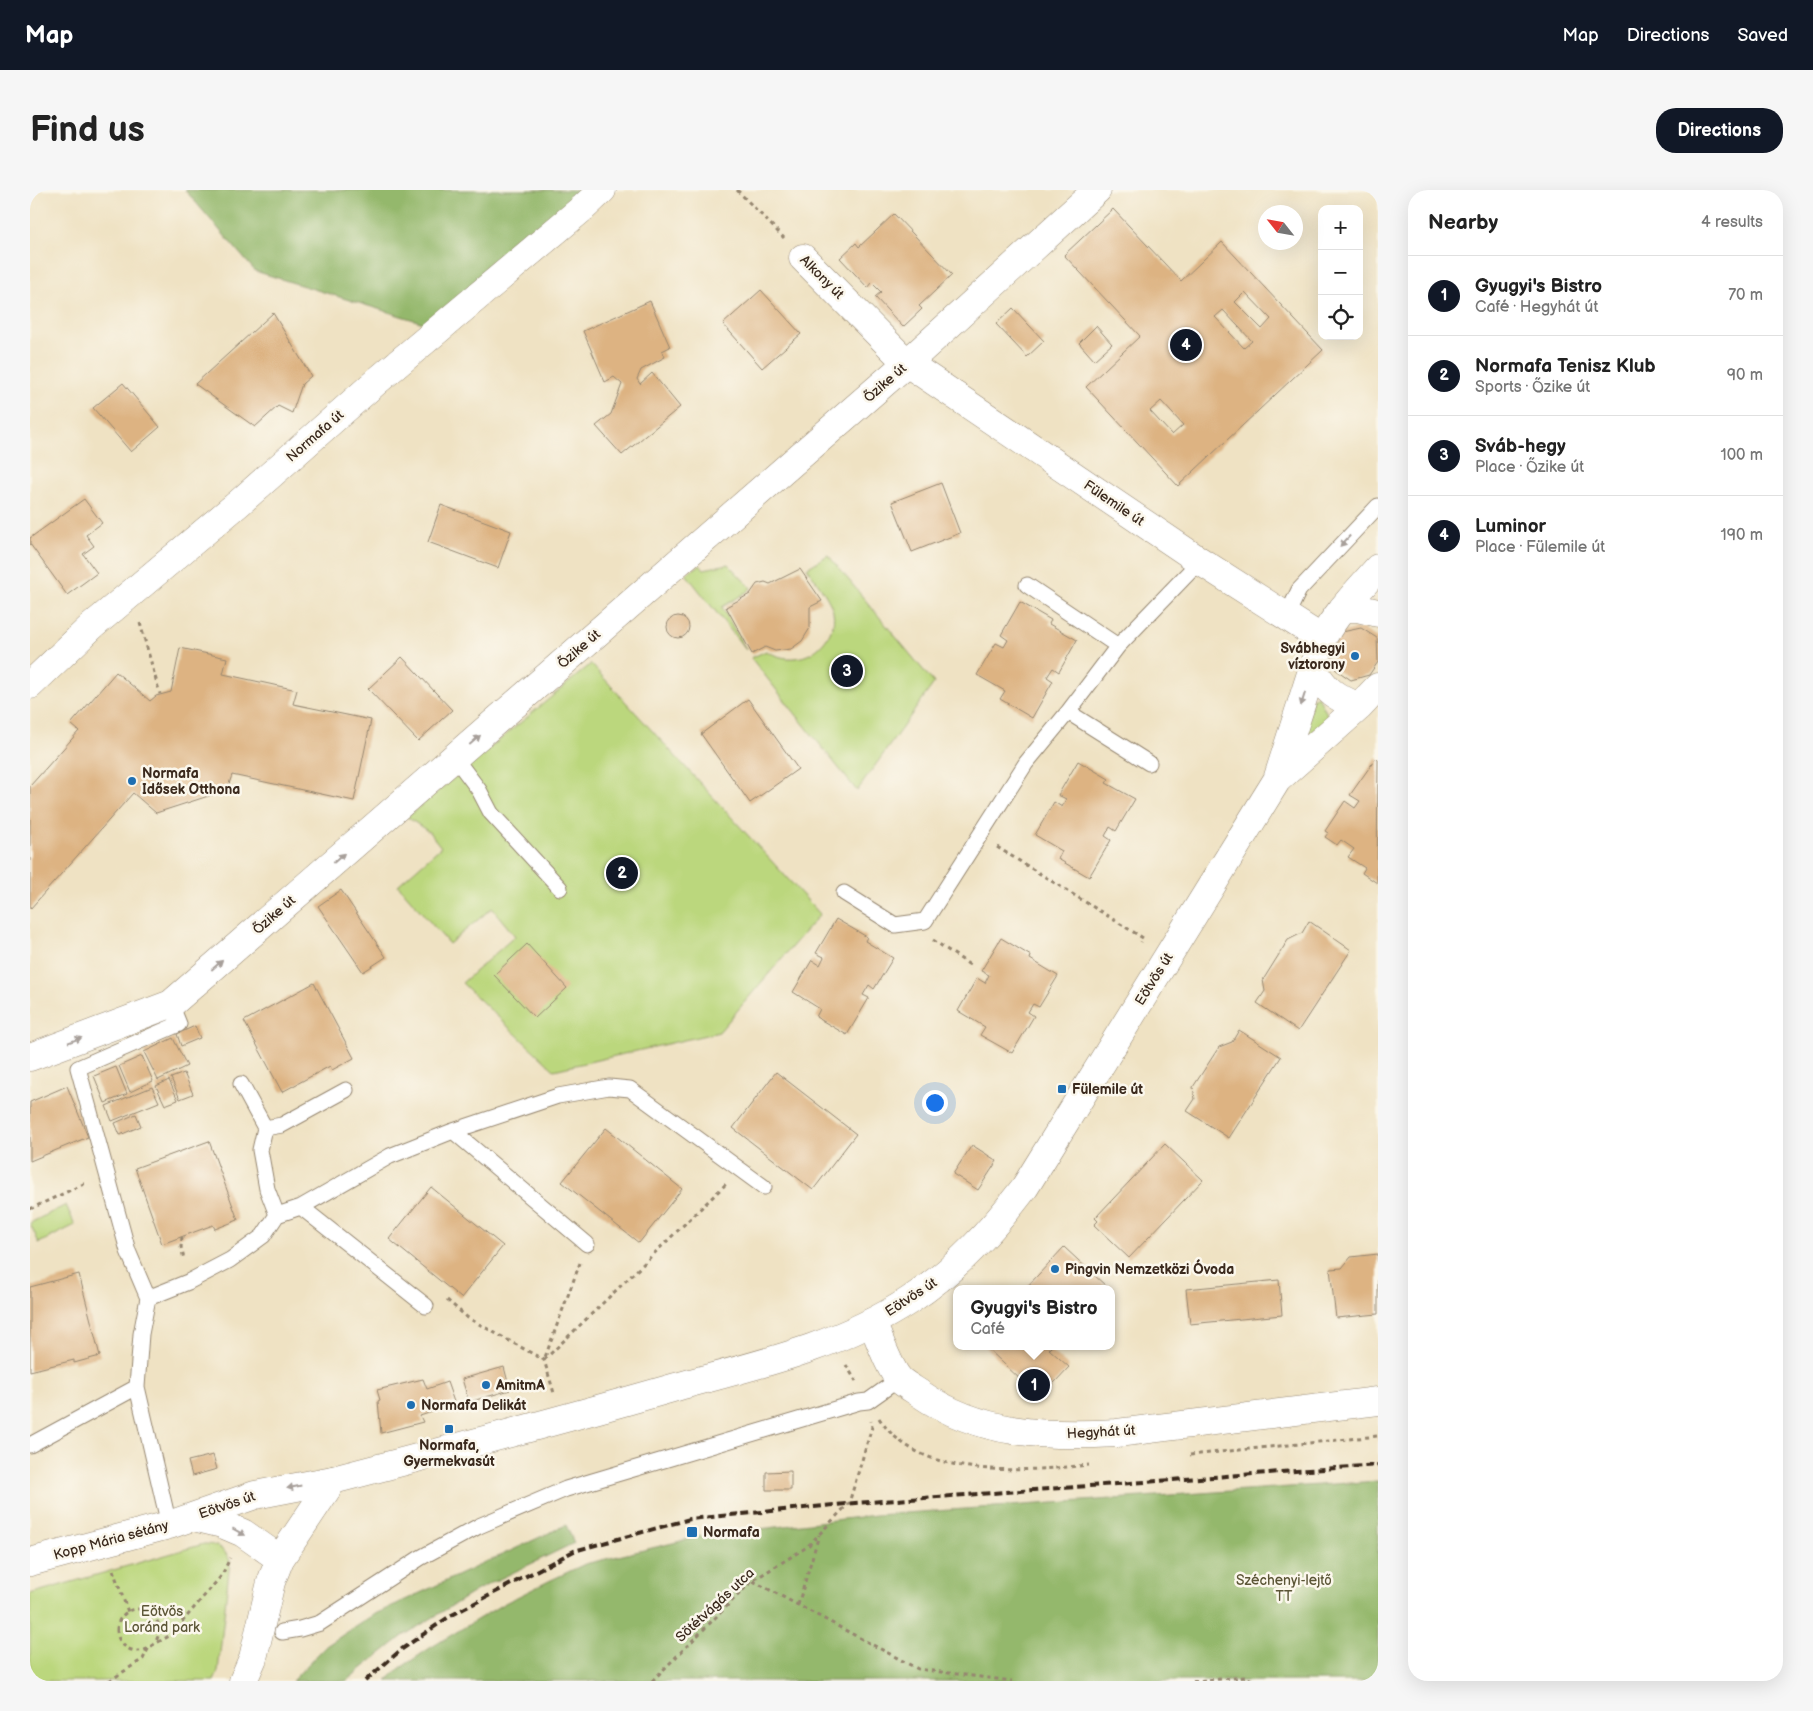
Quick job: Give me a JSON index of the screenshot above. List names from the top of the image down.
{
  "streets": {
    "street": [
      "Alkony út",
      "Őzike út",
      "Normafa út",
      "Fülemile út",
      "Eötvös út",
      "Hegyhát út",
      "Kopp Mária sétány"
    ],
    "path": ["Sötétvágás utca"]
  },
  "crossings": [
    ["Alkony út", "Őzike út"],
    ["Alkony út", "Fülemile út"],
    ["Őzike út", "Fülemile út"],
    ["Fülemile út", "Eötvös út"],
    ["Eötvös út", "Hegyhát út"],
    ["Eötvös út", "Kopp Mária sétány"]
  ],
  "one_way": ["Őzike út"],
  "parks": ["Széchenyi-lejtő TT", "Eötvös Loránd park"],
  "places": {
    "other": [
      "Svábhegyi víztorony",
      "Normafa Idősek Otthona",
      "Pingvin Nemzetközi Óvoda",
      "AmitmA",
      "Normafa Delikát"
    ],
    "transit": ["Fülemile út", "Normafa, Gyermekvasút", "Normafa"]
  },
  "north": "top left",
  "page": {
    "header": "Map",
    "nav": ["Map", "Directions", "Saved"],
    "buttons": "Directions",
    "title": "Find us",
    "heading": ["Nearby", "4 results"],
    "map_buttons": ["+", "−"],
    "list": [
      {
        "mark": "1",
        "name": "Gyugyi's Bistro",
        "note": "Café · Hegyhát út",
        "value": "70 m"
      },
      {
        "mark": "2",
        "name": "Normafa Tenisz Klub",
        "note": "Sports · Őzike út",
        "value": "90 m"
      },
      {
        "mark": "3",
        "name": "Sváb-hegy",
        "note": "Place · Őzike út",
        "value": "100 m"
      },
      {
        "mark": "4",
        "name": "Luminor",
        "note": "Place · Fülemile út",
        "value": "190 m"
      }
    ],
    "pins": [
      "4",
      "3",
      "2",
      "1"
    ],
    "popup": ["Gyugyi's Bistro", "Café"]
  }
}
